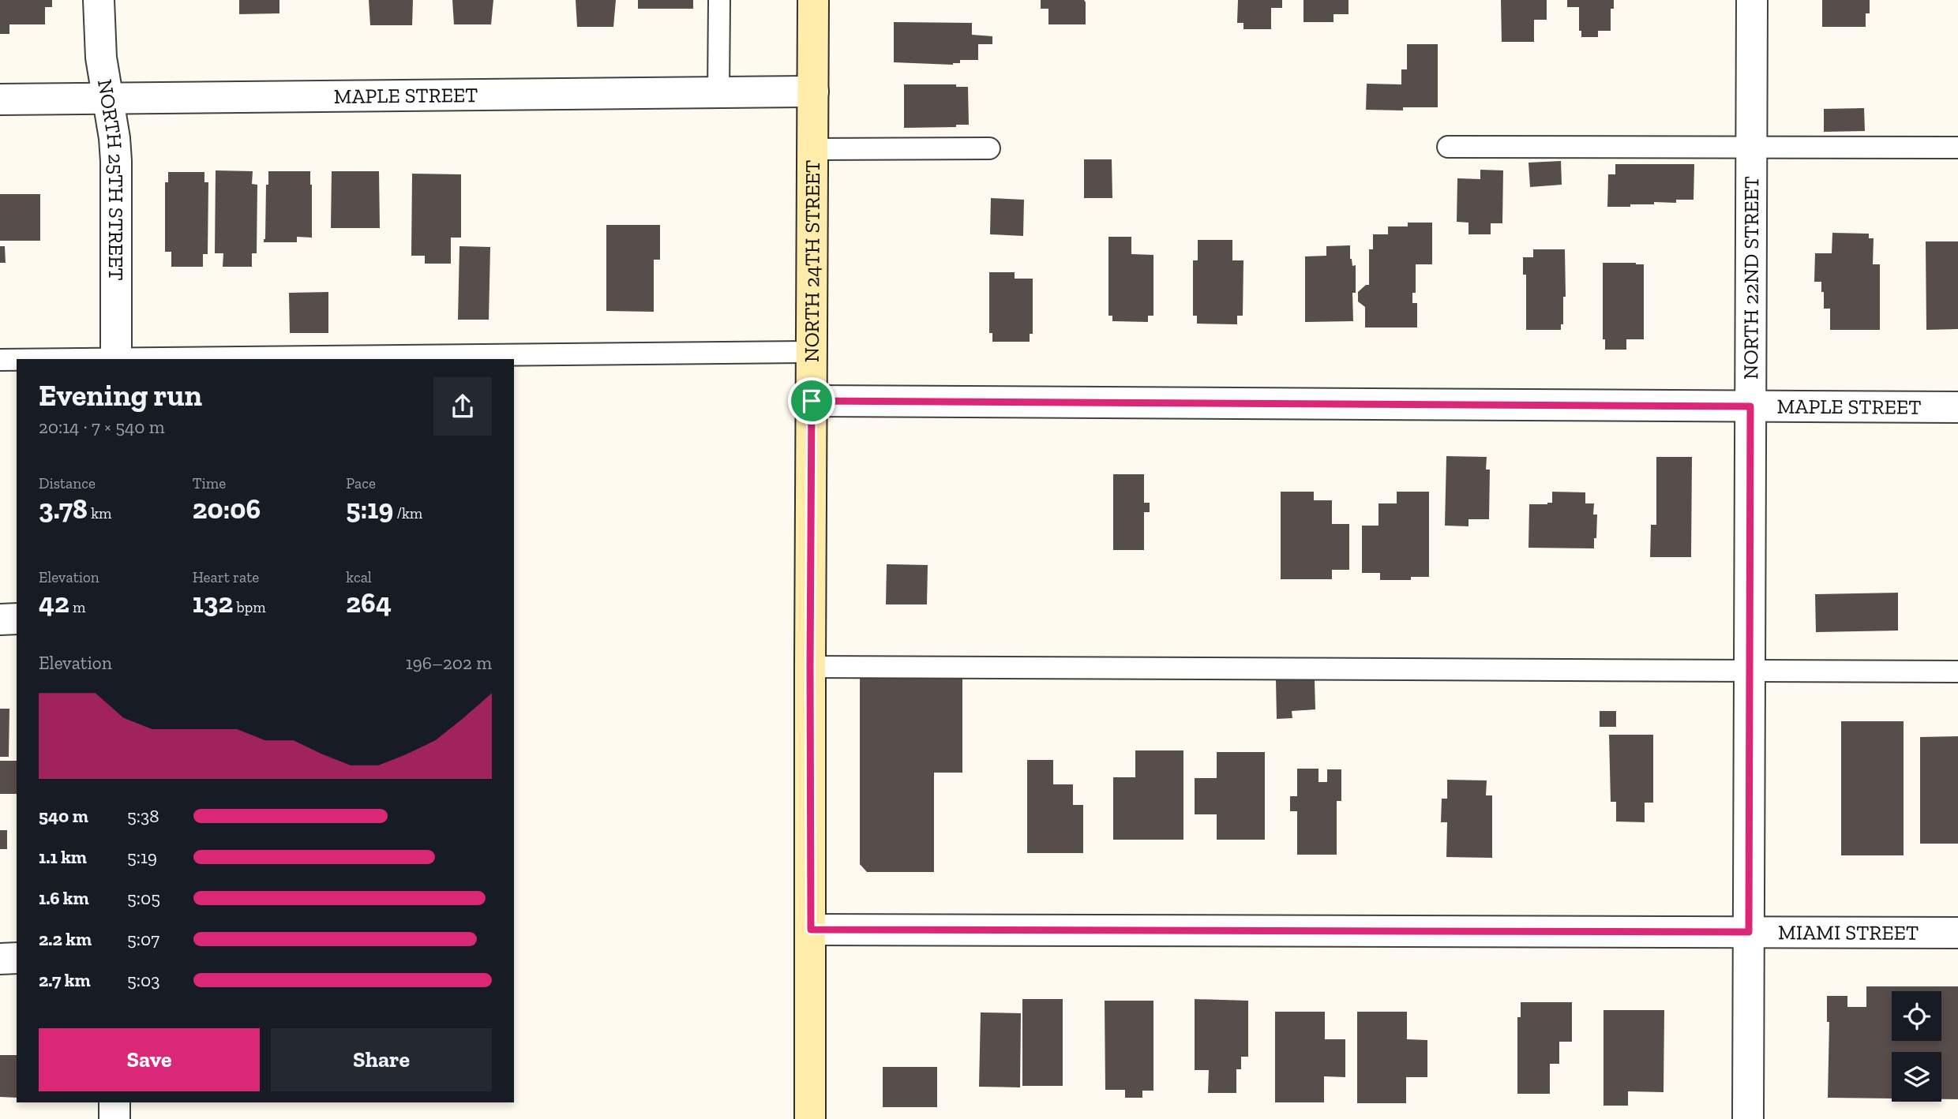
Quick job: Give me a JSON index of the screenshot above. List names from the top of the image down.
{
  "streets": {
    "main road": ["NORTH 24TH STREET"],
    "street": [
      "MAPLE STREET",
      "NORTH 25TH STREET",
      "NORTH 22ND STREET",
      "MIAMI STREET"
    ]
  },
  "crossings": [
    ["MAPLE STREET", "NORTH 25TH STREET"],
    ["MAPLE STREET", "NORTH 24TH STREET"],
    ["MAPLE STREET", "NORTH 22ND STREET"],
    ["NORTH 24TH STREET", "MIAMI STREET"],
    ["NORTH 22ND STREET", "MIAMI STREET"]
  ],
  "page": {
    "heading": ["Evening run", "20:14 · 7 × 540 m"],
    "stats": [
      ["Distance", "3.78 km"],
      ["Time", "20:06"],
      ["Pace", "5:19 /km"],
      ["Elevation", "42 m"],
      ["Heart rate", "132 bpm"],
      ["kcal", "264"]
    ],
    "chart": ["Elevation", "196–202 m"],
    "list": [
      {
        "name": "540 m",
        "note": "5:38"
      },
      {
        "name": "1.1 km",
        "note": "5:19"
      },
      {
        "name": "1.6 km",
        "note": "5:05"
      },
      {
        "name": "2.2 km",
        "note": "5:07"
      },
      {
        "name": "2.7 km",
        "note": "5:03"
      }
    ],
    "buttons": ["Save", "Share"]
  }
}
